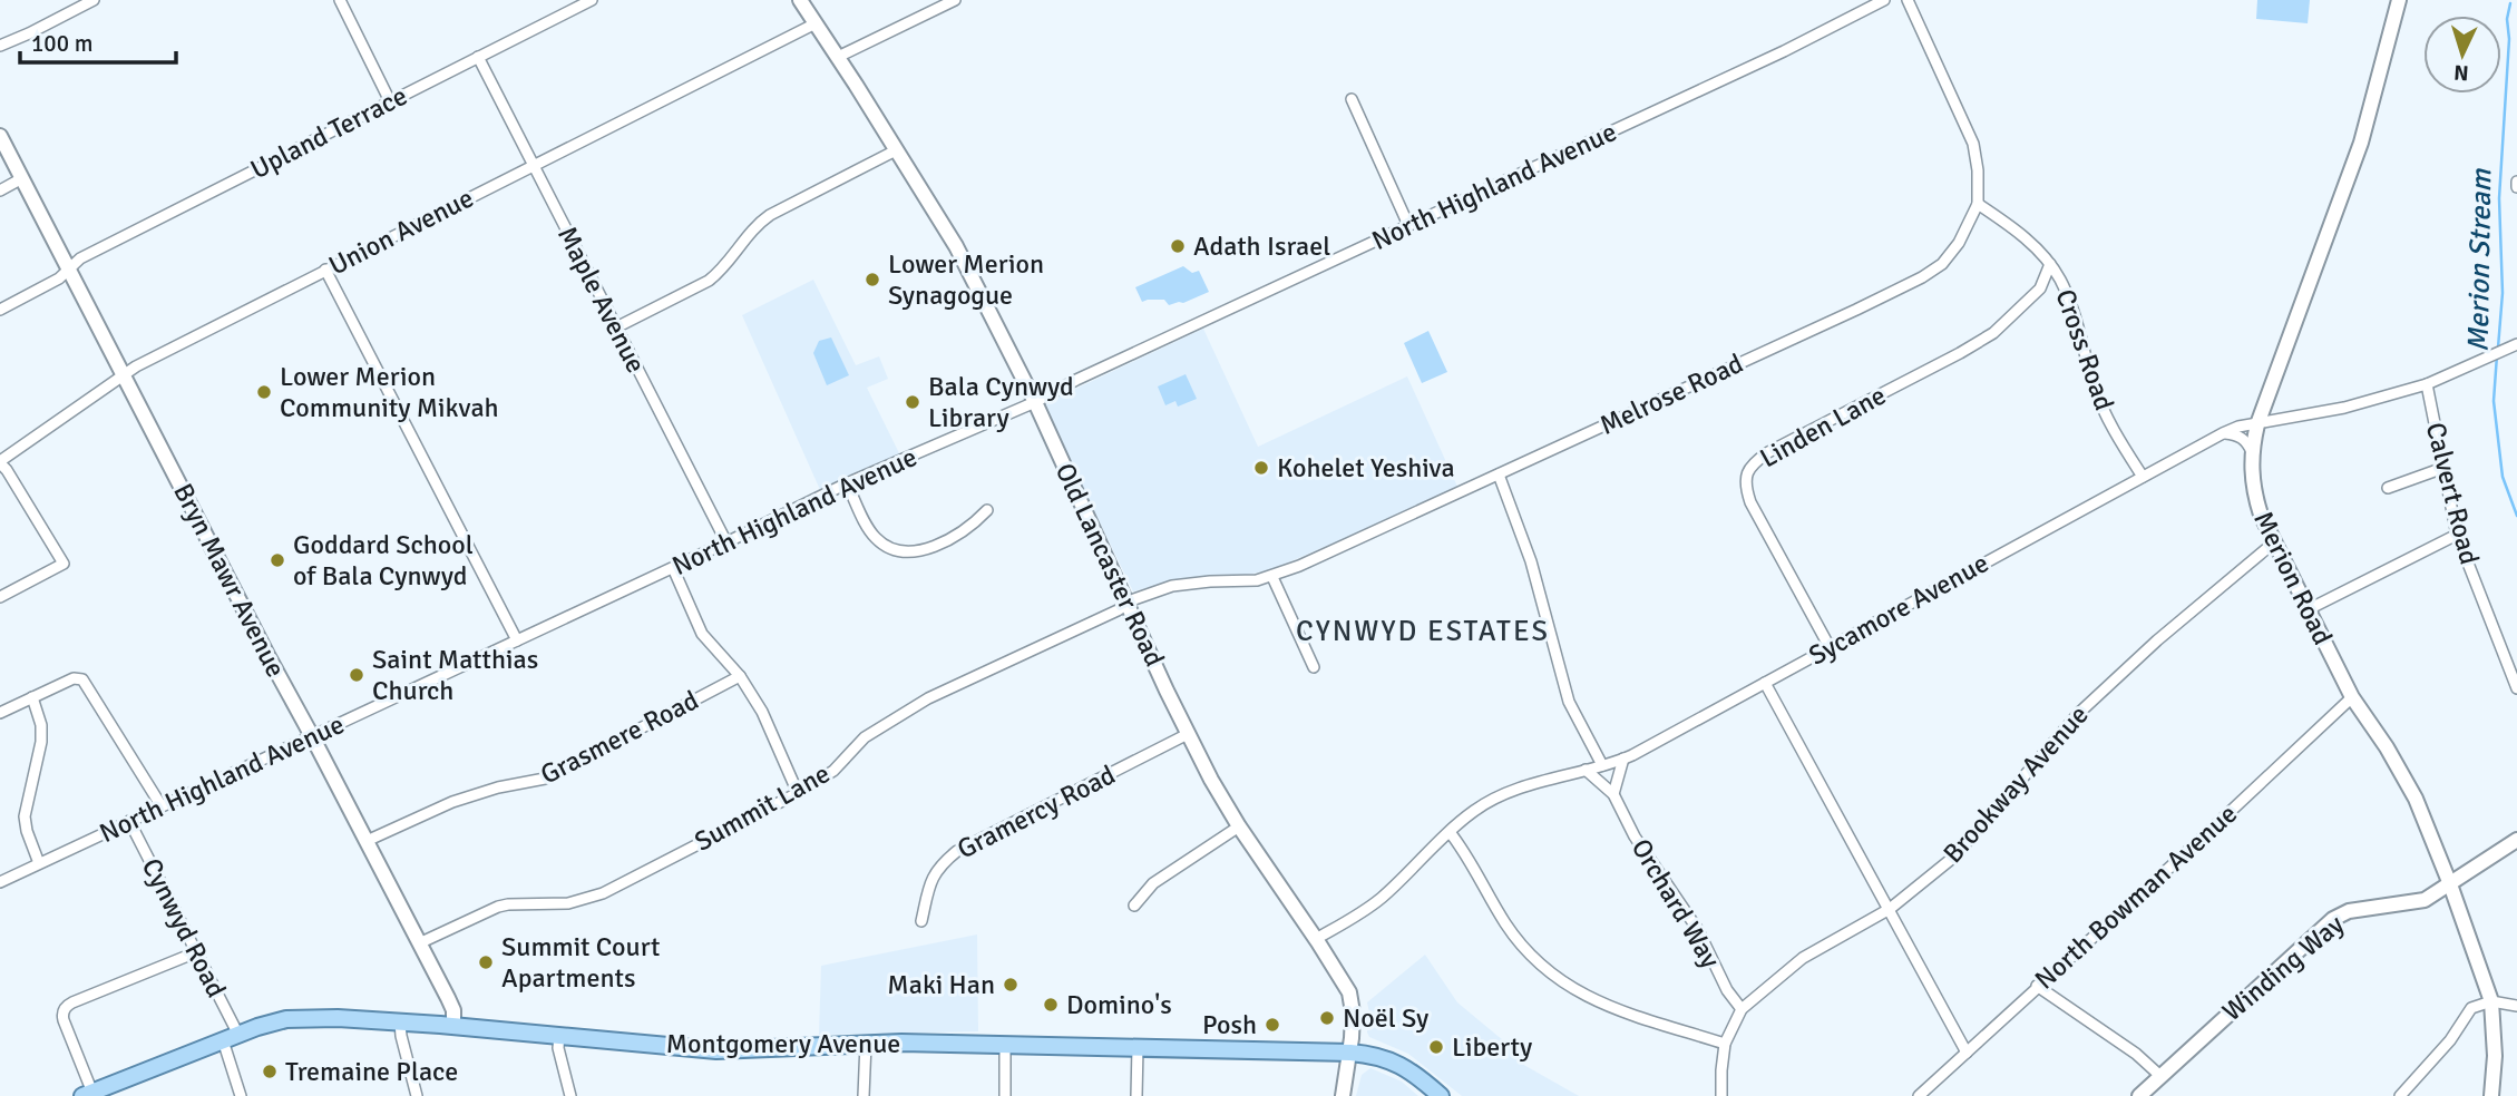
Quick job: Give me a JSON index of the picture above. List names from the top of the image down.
{
  "streets": {
    "main road": ["Montgomery Avenue"],
    "street": [
      "Upland Terrace",
      "North Highland Avenue",
      "Union Avenue",
      "Maple Avenue",
      "Cross Road",
      "Melrose Road",
      "Linden Lane",
      "Calvert Road",
      "Old Lancaster Road",
      "Merion Road",
      "Bryn Mawr Avenue",
      "Sycamore Avenue",
      "Grasmere Road",
      "Brookway Avenue",
      "Summit Lane",
      "Gramercy Road",
      "North Bowman Avenue",
      "Orchard Way",
      "Cynwyd Road",
      "Winding Way"
    ]
  },
  "crossings": [
    ["Upland Terrace", "Maple Avenue"],
    ["Upland Terrace", "Bryn Mawr Avenue"],
    ["North Highland Avenue", "Maple Avenue"],
    ["North Highland Avenue", "Old Lancaster Road"],
    ["North Highland Avenue", "Bryn Mawr Avenue"],
    ["North Highland Avenue", "Cynwyd Road"],
    ["Union Avenue", "Maple Avenue"],
    ["Union Avenue", "Old Lancaster Road"],
    ["Union Avenue", "Bryn Mawr Avenue"],
    ["Cross Road", "Melrose Road"],
    ["Cross Road", "Linden Lane"],
    ["Cross Road", "Sycamore Avenue"],
    ["Melrose Road", "Old Lancaster Road"],
    ["Melrose Road", "Summit Lane"],
    ["Linden Lane", "Sycamore Avenue"],
    ["Calvert Road", "Sycamore Avenue"],
    ["Old Lancaster Road", "Sycamore Avenue"],
    ["Old Lancaster Road", "Summit Lane"],
    ["Old Lancaster Road", "Gramercy Road"],
    ["Old Lancaster Road", "Montgomery Avenue"],
    ["Merion Road", "Sycamore Avenue"],
    ["Merion Road", "Brookway Avenue"],
    ["Merion Road", "North Bowman Avenue"],
    ["Merion Road", "Winding Way"],
    ["Bryn Mawr Avenue", "Grasmere Road"],
    ["Bryn Mawr Avenue", "Summit Lane"],
    ["Bryn Mawr Avenue", "Montgomery Avenue"],
    ["Sycamore Avenue", "Orchard Way"],
    ["Brookway Avenue", "Orchard Way"],
    ["Cynwyd Road", "Montgomery Avenue"]
  ],
  "districts": ["CYNWYD ESTATES"],
  "water": ["Merion Stream"],
  "places": [
    "Adath Israel",
    "Lower Merion Synagogue",
    "Lower Merion Community Mikvah",
    "Bala Cynwyd Library",
    "Kohelet Yeshiva",
    "Goddard School of Bala Cynwyd",
    "Saint Matthias Church",
    "Summit Court Apartments",
    "Maki Han",
    "Domino's",
    "Noël Sy",
    "Posh",
    "Liberty",
    "Tremaine Place"
  ],
  "scale_bar": "100 m",
  "north": "bottom"
}
